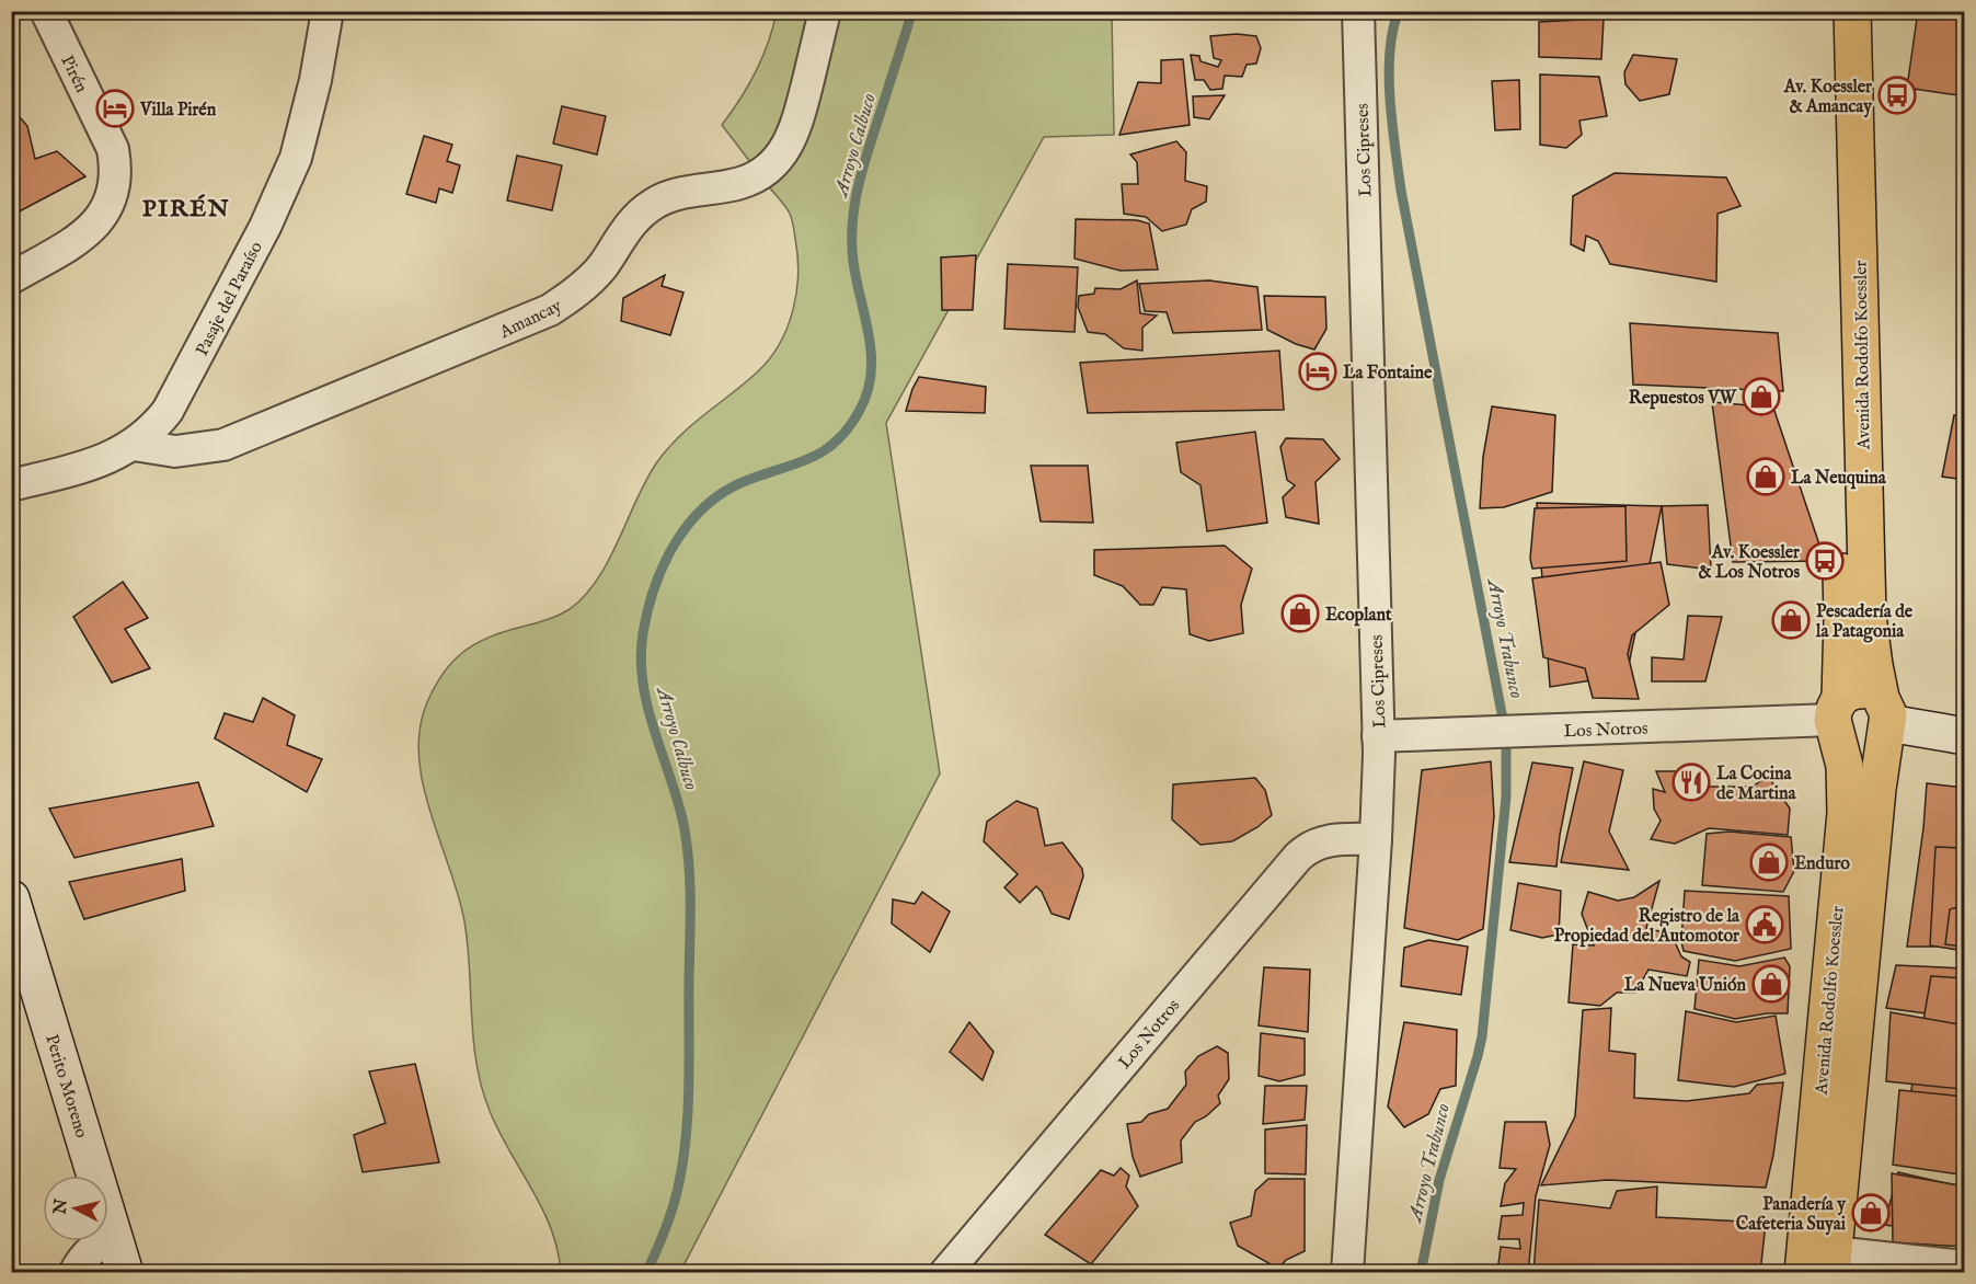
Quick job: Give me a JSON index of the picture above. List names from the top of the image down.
{
  "streets": {
    "main road": ["Avenida Rodolfo Koessler", "Perito Moreno"],
    "street": [
      "Pirén",
      "Los Cipreses",
      "Pasaje del Paraíso",
      "Amancay",
      "Los Notros"
    ]
  },
  "crossings": [
    ["Los Cipreses", "Los Notros"],
    ["Pasaje del Paraíso", "Amancay"],
    ["Avenida Rodolfo Koessler", "Los Notros"]
  ],
  "districts": ["PIRÉN"],
  "water": ["Arroyo Calbuco", "Arroyo Trabunco"],
  "places": {
    "bus stop": ["Av. Koessler & Amancay", "Av. Koessler & Los Notros"],
    "hotel": ["Villa Pirén", "La Fontaine"],
    "shop": [
      "Repuestos VW",
      "La Neuquina",
      "Ecoplant",
      "Pescadería de la Patagonia",
      "Enduro",
      "La Nueva Unión",
      "Panadería y Cafeteria Suyai"
    ],
    "restaurant": ["La Cocina de Martina"],
    "public building": ["Registro de la Propiedad del Automotor"]
  },
  "north": "left"
}
